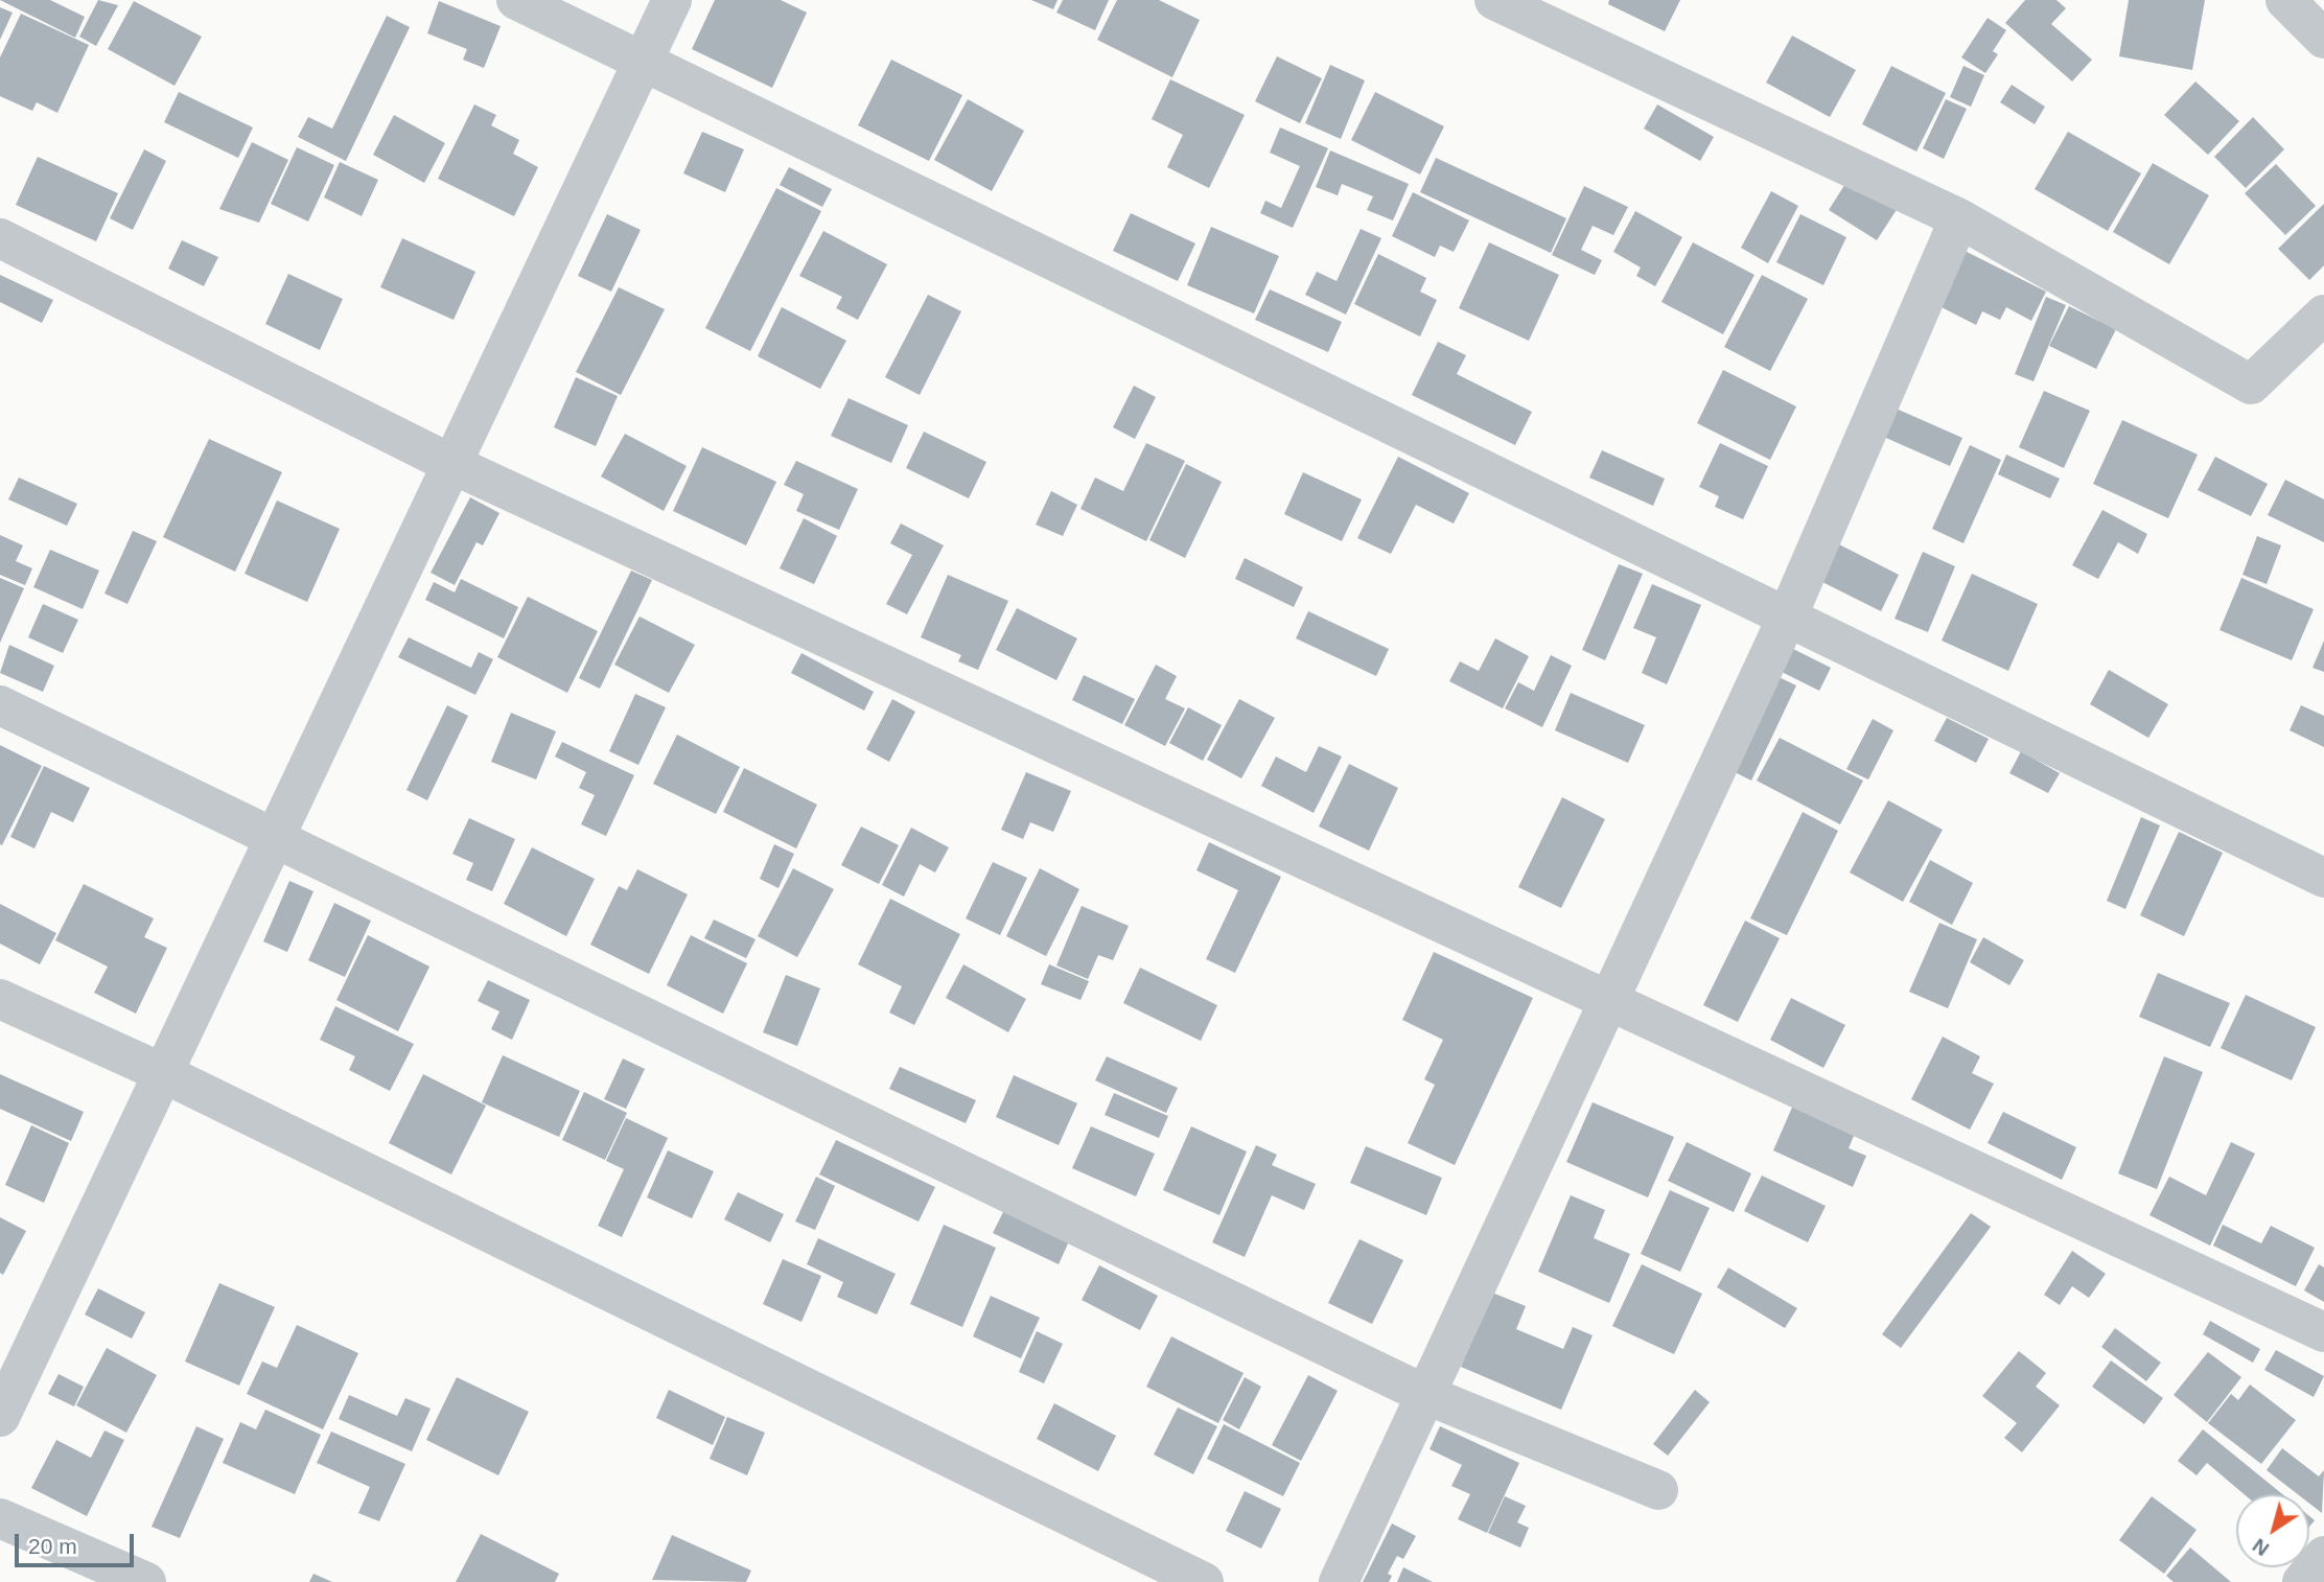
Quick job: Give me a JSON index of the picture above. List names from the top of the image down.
{
  "scale_bar": "20 m",
  "north": "bottom left"
}
